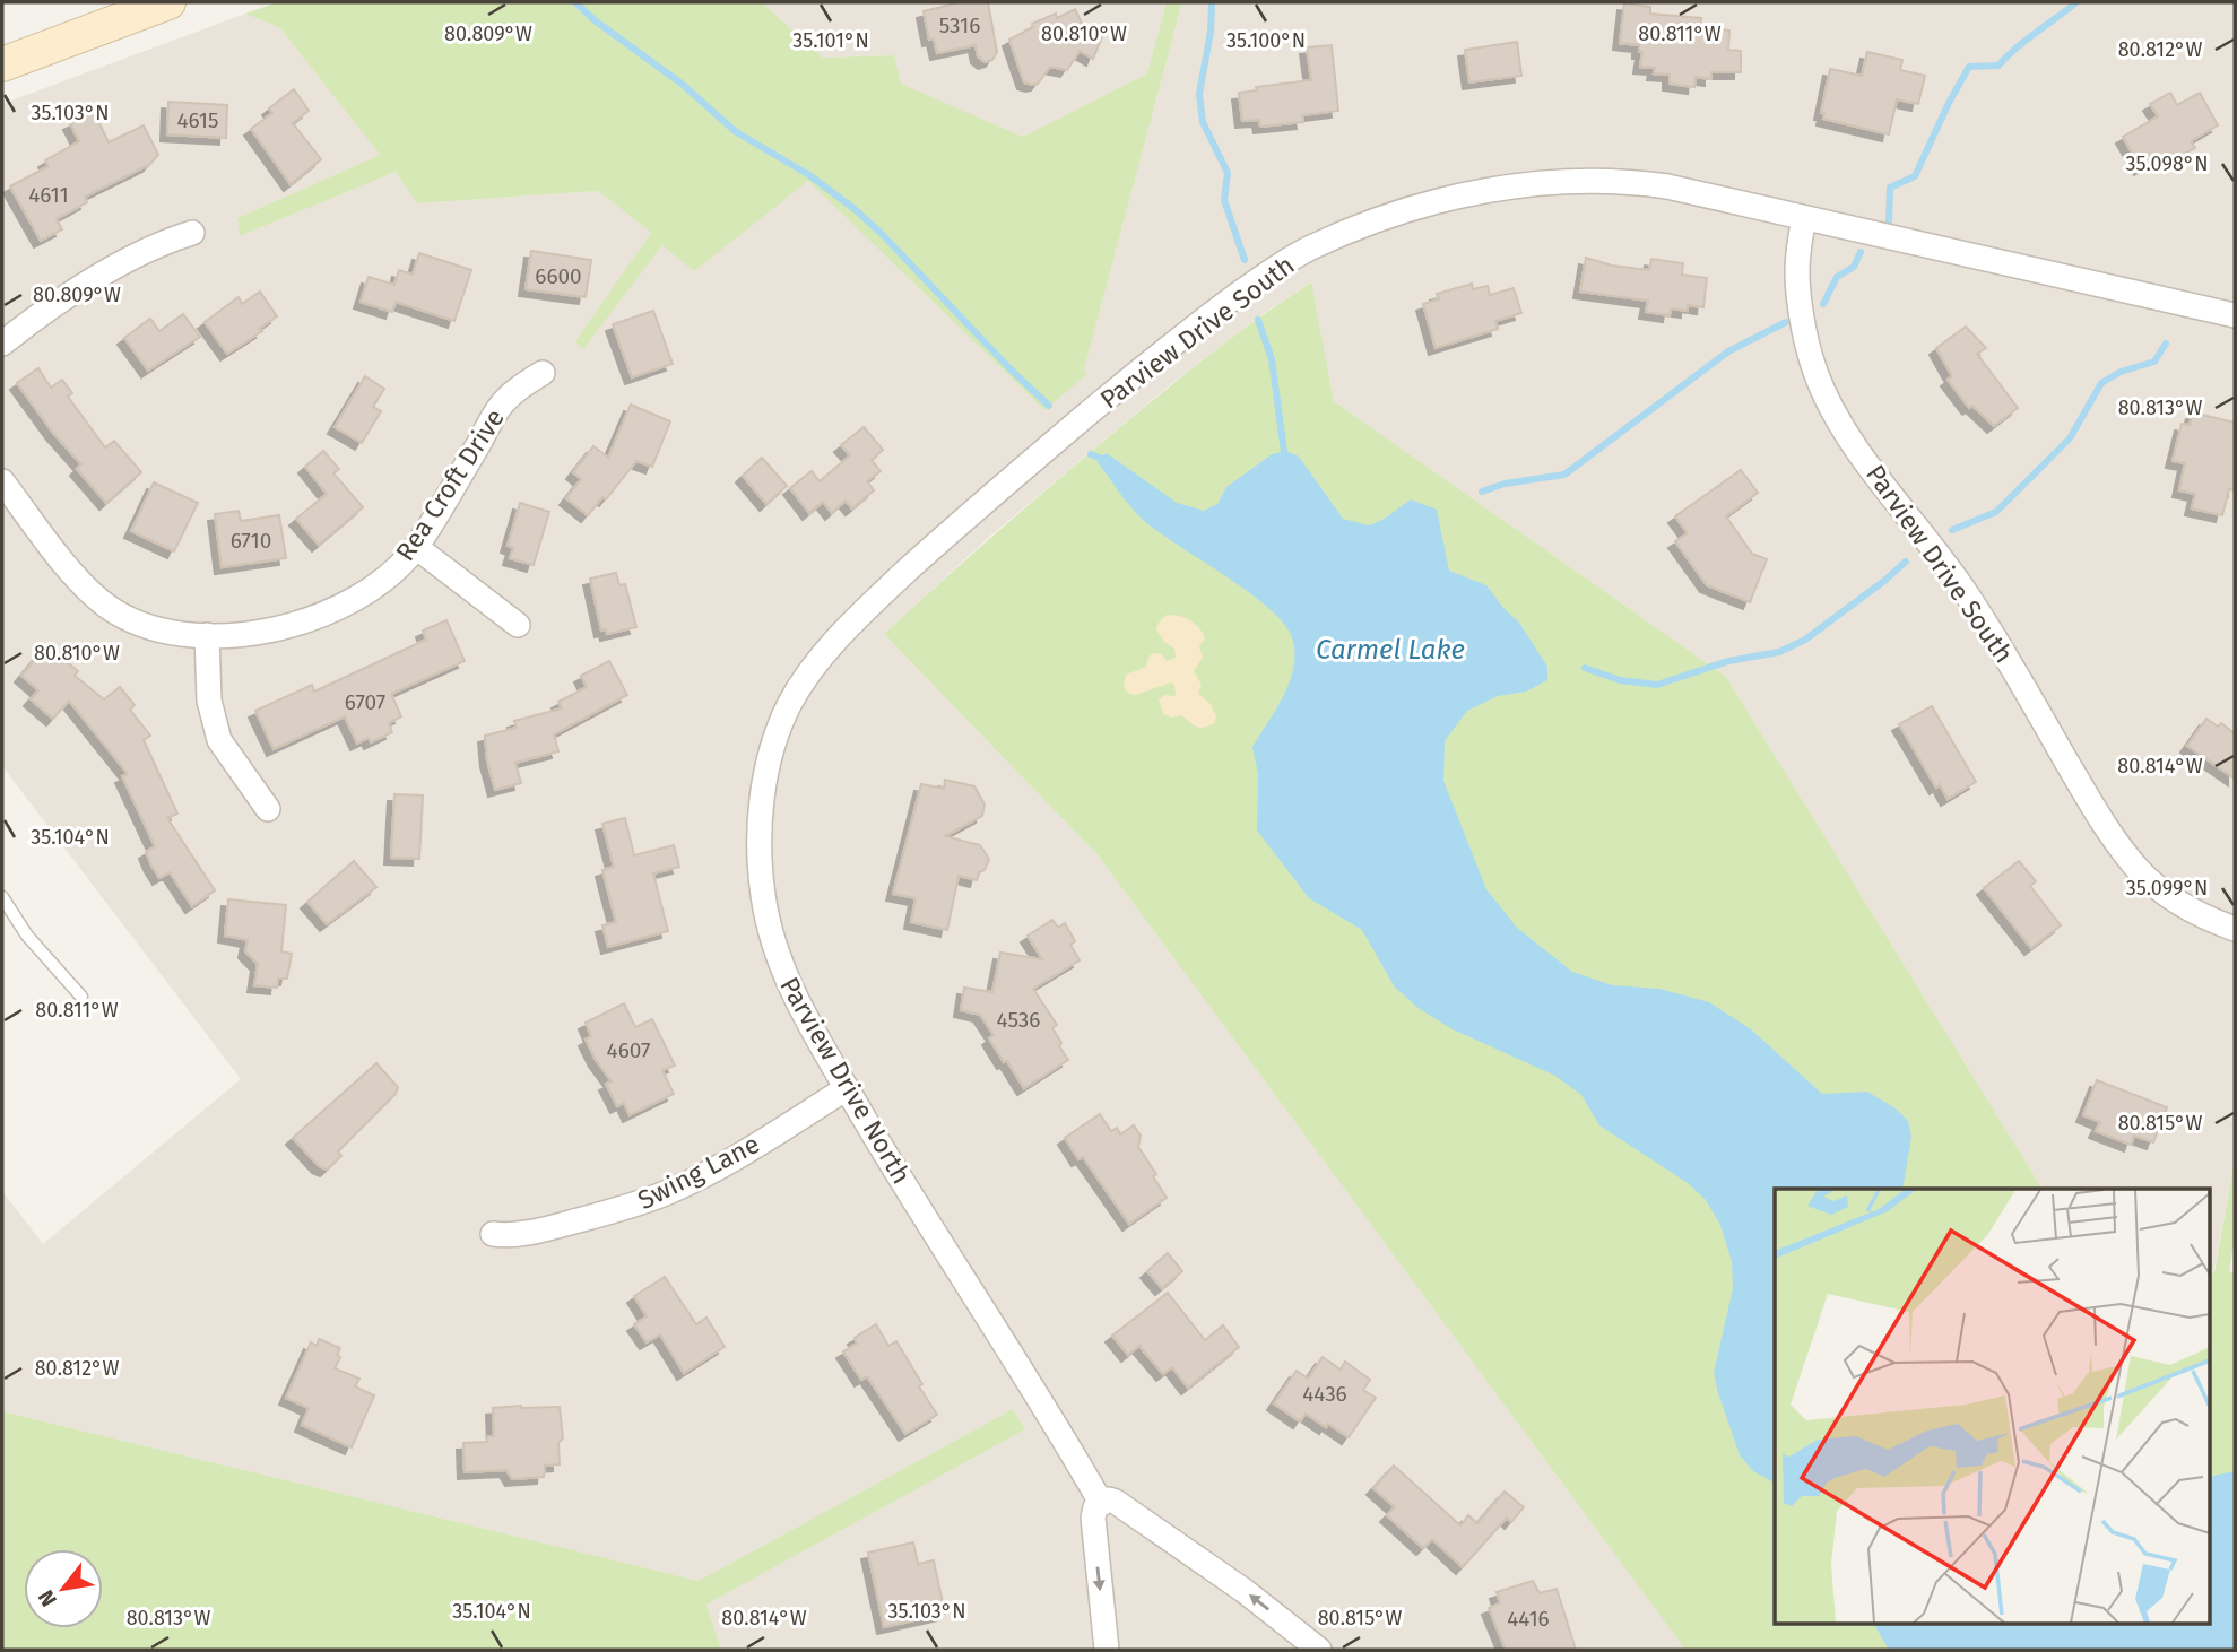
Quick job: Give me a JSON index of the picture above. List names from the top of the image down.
{
  "streets": {
    "street": [
      "Parview Drive South",
      "Rea Croft Drive",
      "Parview Drive North",
      "Swing Lane"
    ]
  },
  "crossings": [
    ["Parview Drive South", "Parview Drive North"],
    ["Parview Drive North", "Swing Lane"]
  ],
  "water": ["Carmel Lake"],
  "house_numbers": [
    "5316",
    "4615",
    "4611",
    "6600",
    "6710",
    "6707",
    "4536",
    "4607",
    "4436",
    "4416"
  ],
  "north": "bottom left",
  "coordinates": [
    "80.809°W",
    "80.810°W",
    "80.811°W",
    "35.101°N",
    "35.100°N",
    "80.812°W",
    "35.103°N",
    "35.098°N",
    "80.813°W",
    "80.814°W",
    "35.104°N",
    "35.099°N",
    "80.815°W"
  ]
}
